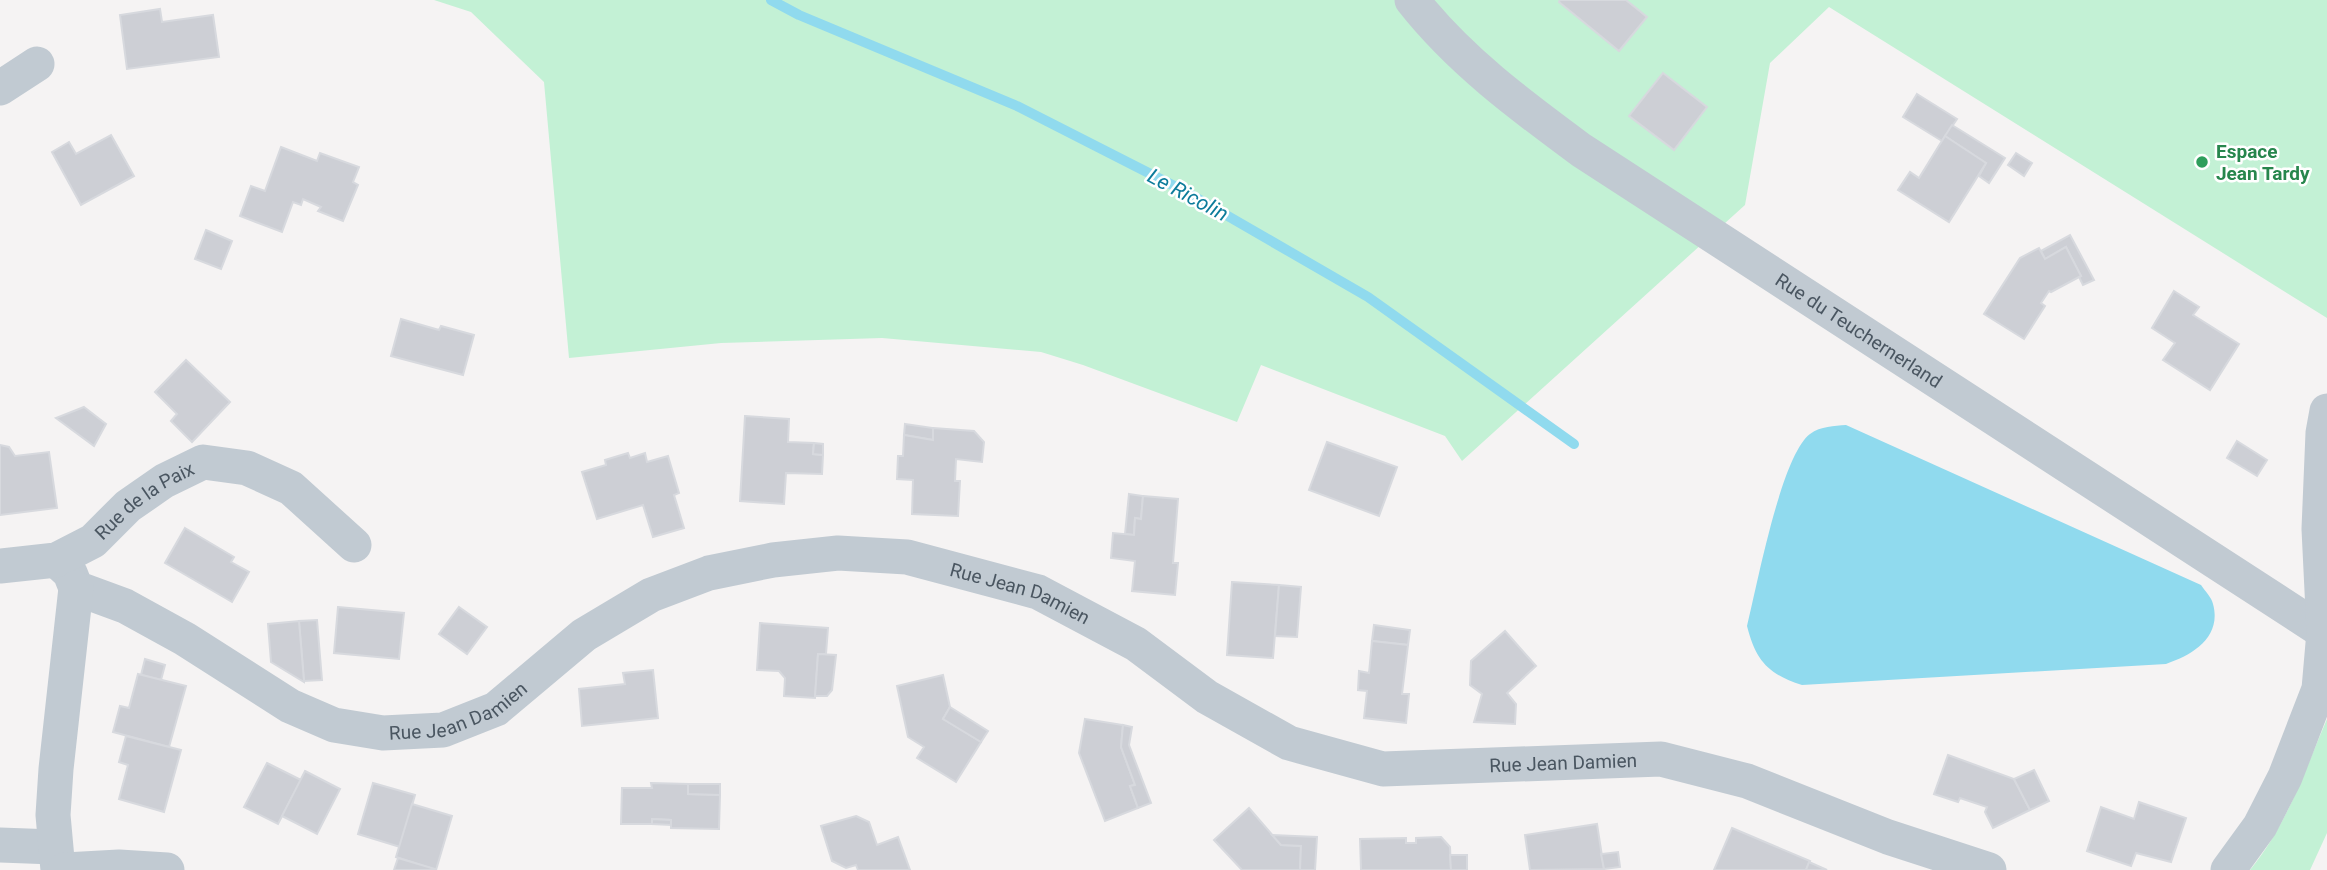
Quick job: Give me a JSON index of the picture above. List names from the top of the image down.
{
  "streets": {
    "street": ["Rue du Teuchernerland", "Rue de la Paix", "Rue Jean Damien"]
  },
  "water": ["Le Ricolin"],
  "places": ["Espace Jean Tardy"]
}
